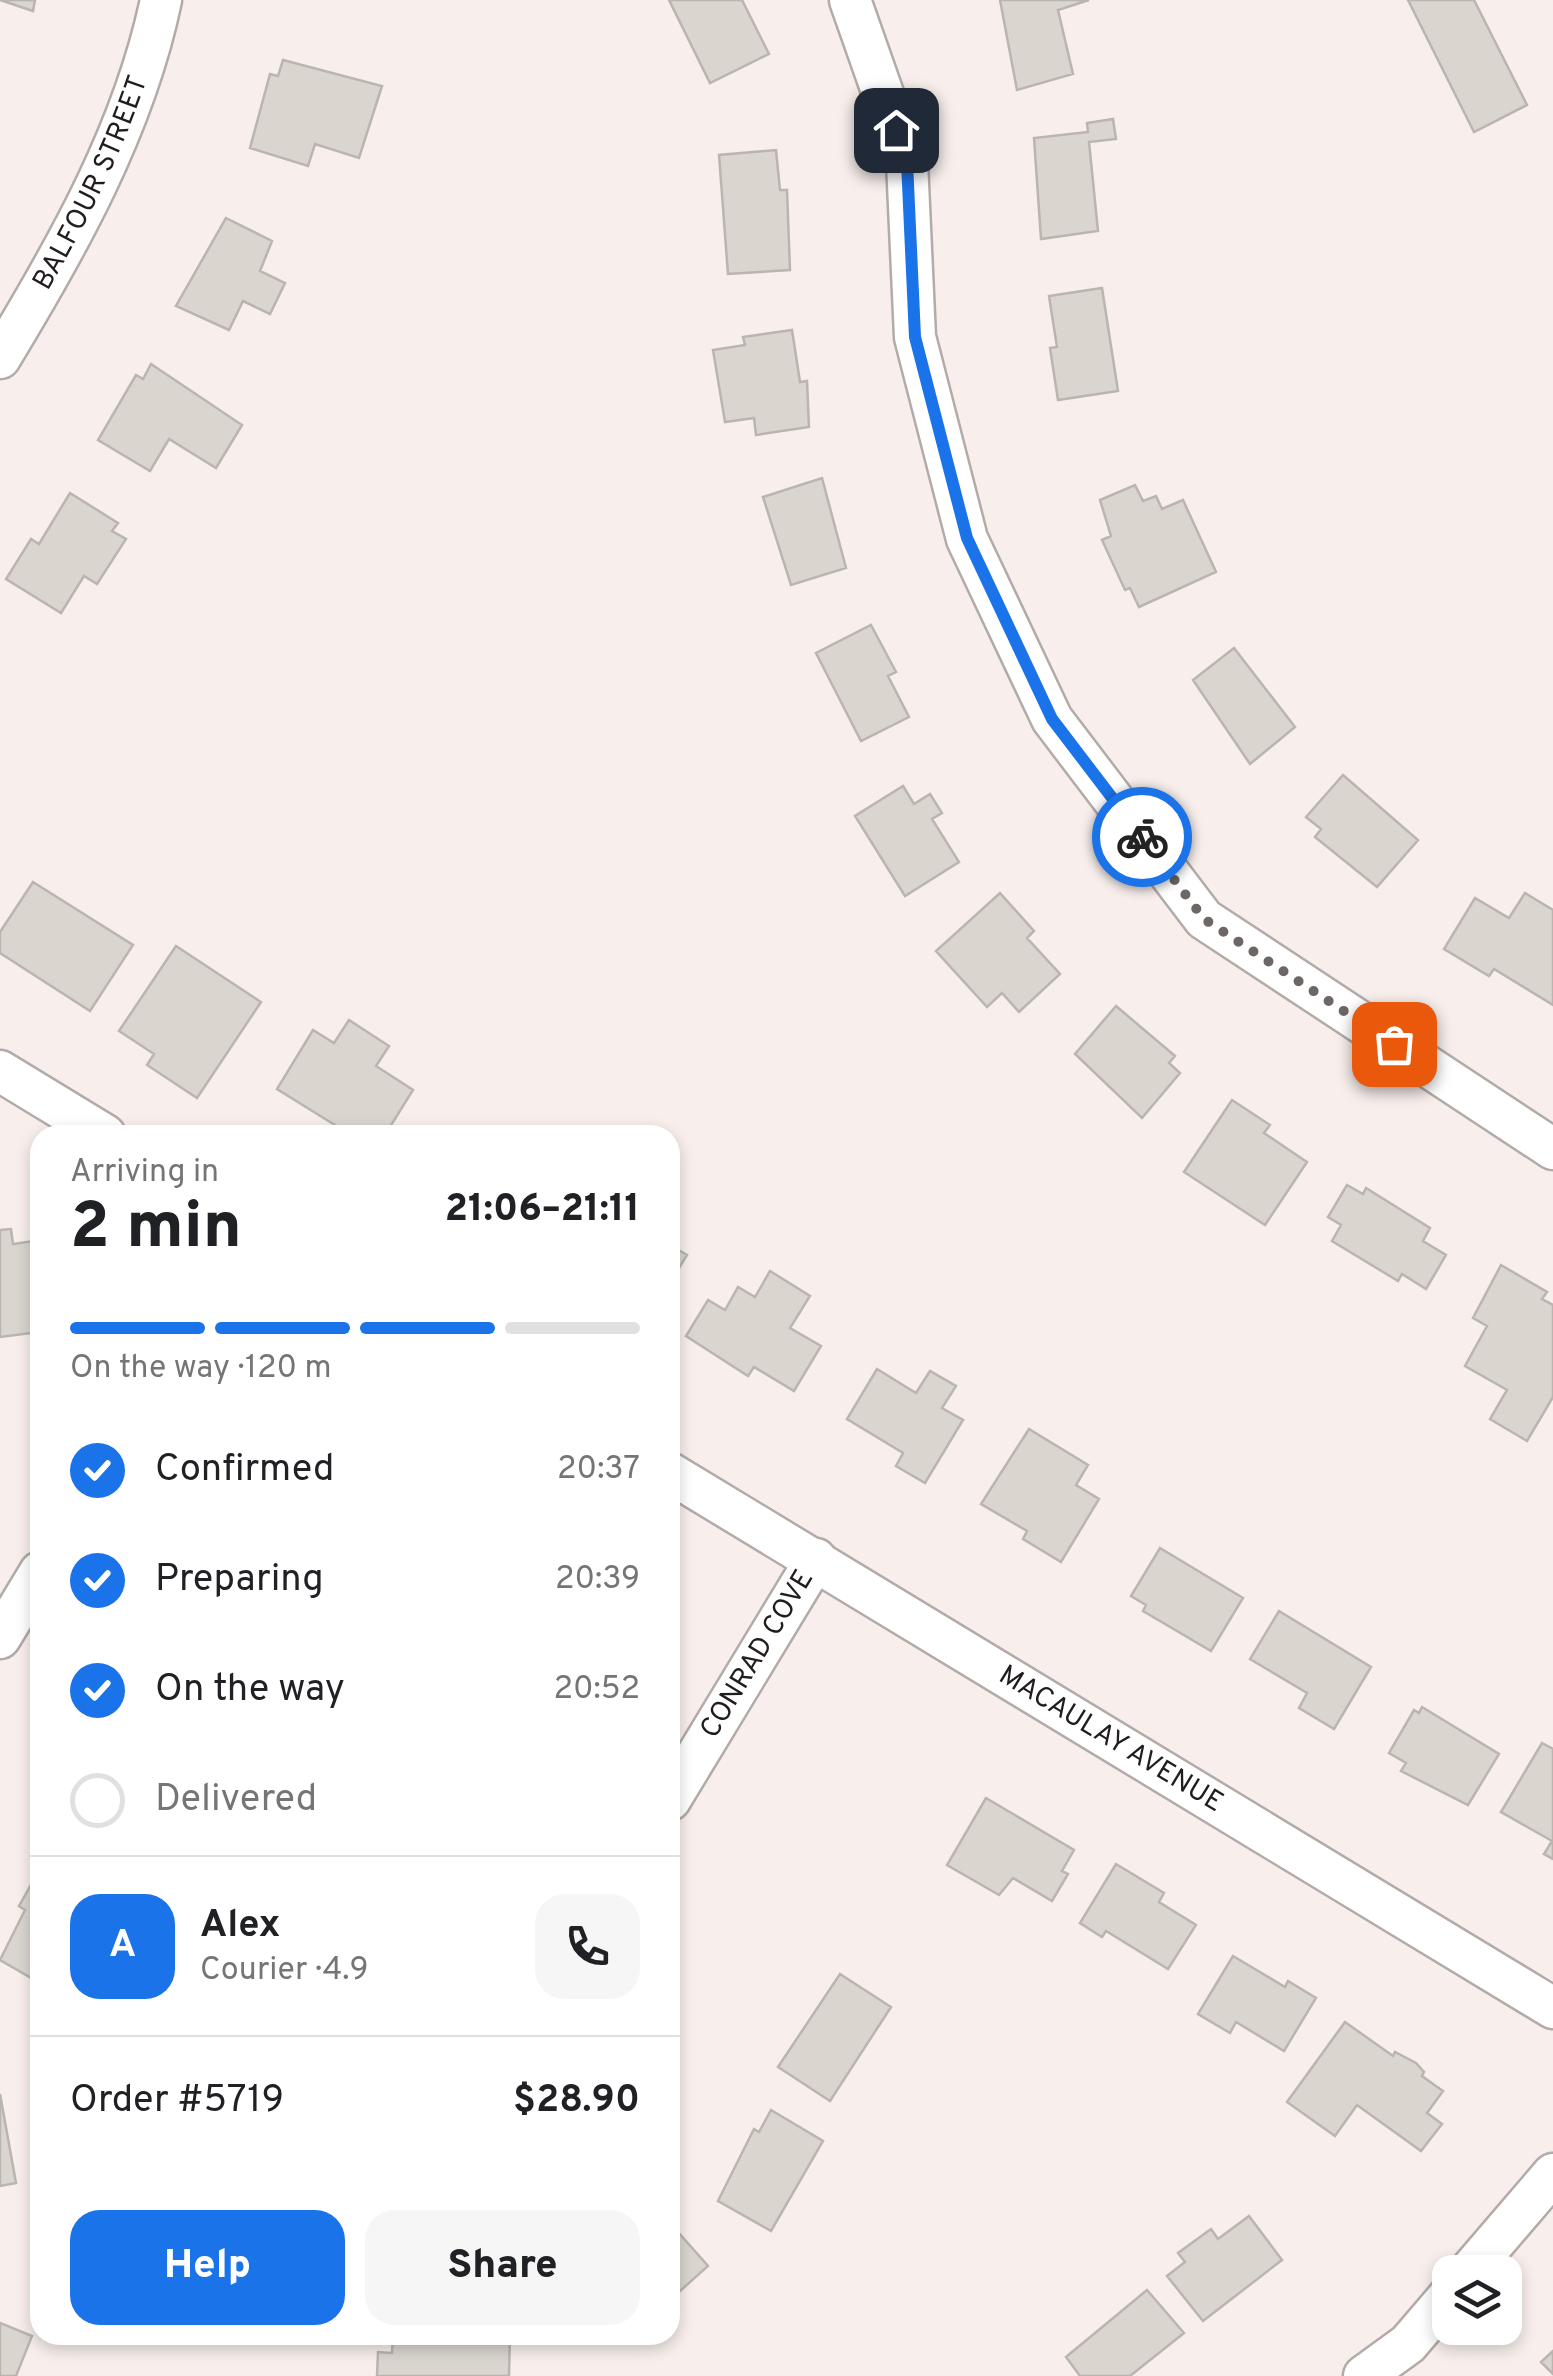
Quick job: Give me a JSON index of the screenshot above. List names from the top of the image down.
{
  "streets": {
    "street": ["BALFOUR STREET", "CONRAD COVE", "MACAULAY AVENUE"]
  },
  "crossings": [
    ["CONRAD COVE", "MACAULAY AVENUE"]
  ],
  "page": {
    "heading": ["2 min", "Arriving in", "21:06–21:11"],
    "panel": [
      "Alex",
      "Courier · 4.9",
      "Order #5719",
      "$28.90"
    ],
    "bar": "On the way · 120 m",
    "list": [
      ["Confirmed", "20:37"],
      ["Preparing", "20:39"],
      ["On the way", "20:52"],
      "Delivered"
    ],
    "round": "A",
    "buttons": ["Help", "Share"]
  }
}
